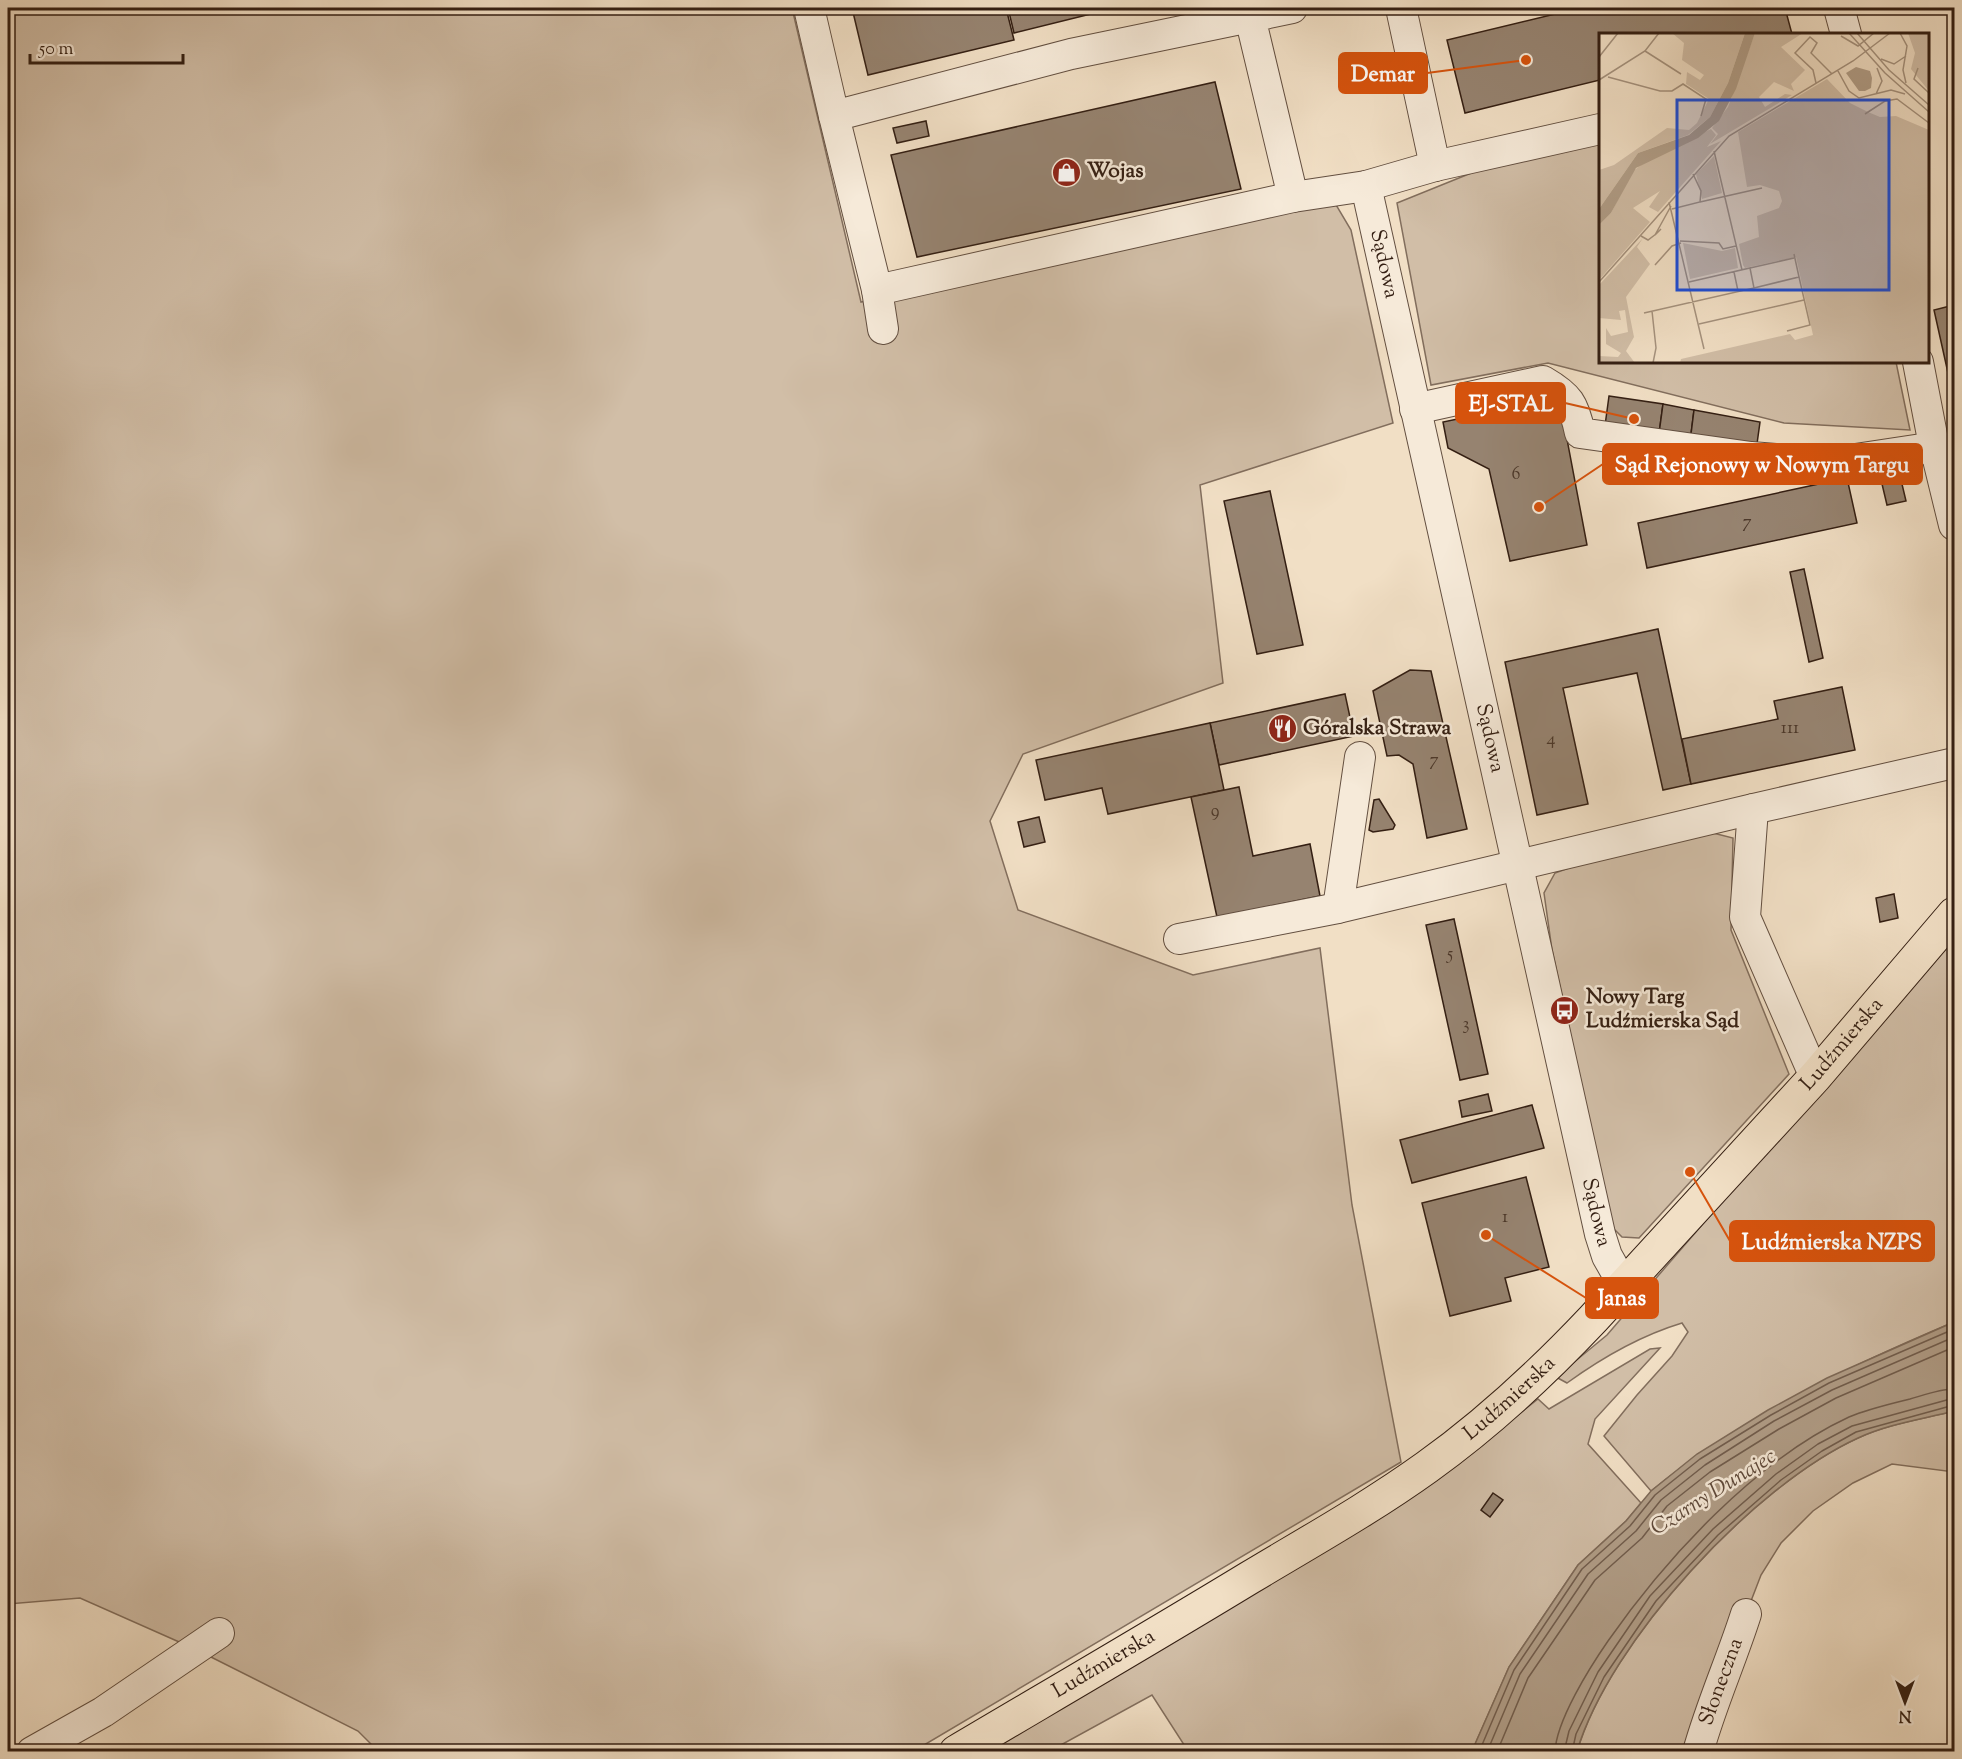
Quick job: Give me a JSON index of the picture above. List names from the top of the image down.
{
  "streets": {
    "main road": ["Ludźmierska"],
    "street": ["Sądowa", "Słoneczna"]
  },
  "crossings": [
    ["Sądowa", "Ludźmierska"]
  ],
  "water": ["Czarny Dunajec"],
  "places": {
    "other": [
      "Demar",
      "EJ-STAL",
      "Sąd Rejonowy w Nowym Targu",
      "Ludźmierska NZPS",
      "Janas"
    ],
    "shop": ["Wojas"],
    "restaurant": ["Góralska Strawa"],
    "bus stop": ["Nowy Targ Ludźmierska Sąd"]
  },
  "house_numbers": [
    "6",
    "7",
    "111",
    "4",
    "7",
    "9",
    "5",
    "3",
    "1"
  ],
  "scale_bar": "50 m",
  "north": "bottom"
}
